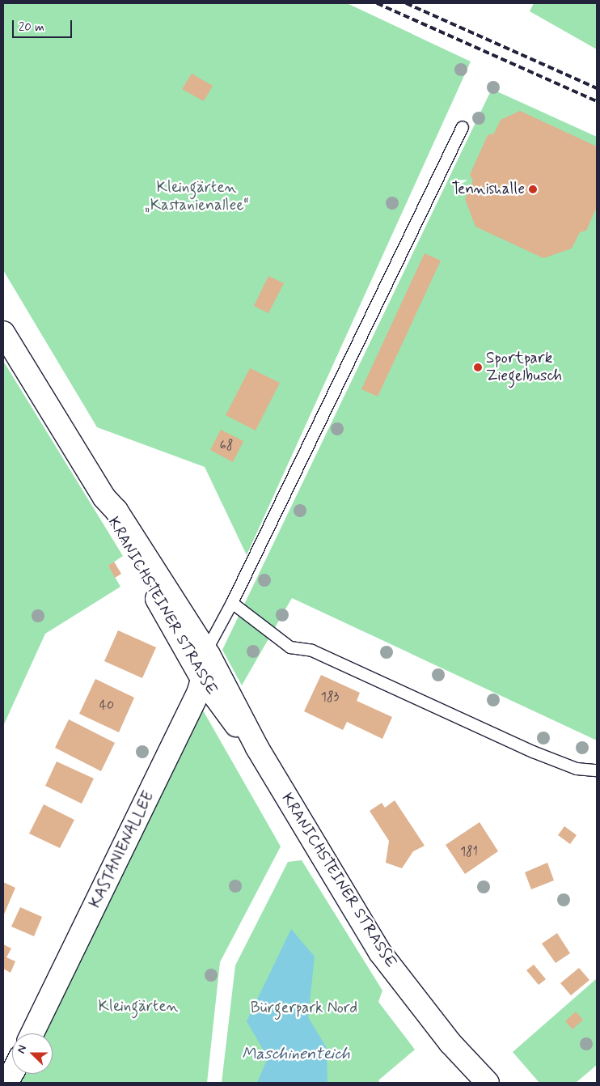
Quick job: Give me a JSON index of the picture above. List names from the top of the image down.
{
  "streets": {
    "main road": ["KRANICHSTEINER STRASSE", "KASTANIENALLEE"]
  },
  "crossings": [
    ["KRANICHSTEINER STRASSE", "KASTANIENALLEE"]
  ],
  "water": ["Maschinenteich"],
  "parks": ["Kleingärten „Kastanienallee“", "Kleingärten", "Bürgerpark Nord"],
  "places": ["Tennishalle", "Sportpark Ziegelbusch"],
  "house_numbers": [
    "68",
    "183",
    "40",
    "181"
  ],
  "scale_bar": "20 m",
  "north": "left"
}
